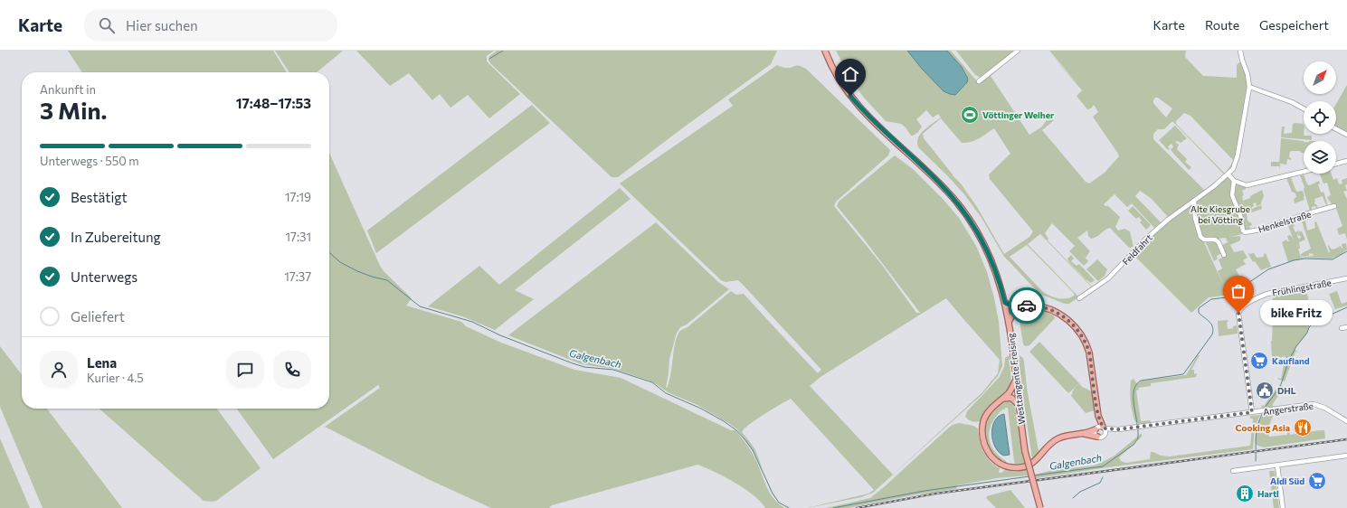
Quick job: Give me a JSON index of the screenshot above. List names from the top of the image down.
{
  "streets": {
    "main road": ["Westtangente Freising"],
    "street": [
      "Henkelstraße",
      "Feldfahrt",
      "Frühlingstraße",
      "Angerstraße"
    ]
  },
  "crossings": [
    ["Frühlingstraße", "Angerstraße"]
  ],
  "water": ["Galgenbach"],
  "parks": ["Alte Kiesgrube bei Vötting"],
  "places": {
    "sports": ["Vöttinger Weiher"],
    "other": ["bike Fritz"],
    "supermarket": ["Kaufland", "Aldi Süd"],
    "public building": ["DHL"],
    "restaurant": ["Cooking Asia"],
    "building": ["Hartl"]
  },
  "north": "top right",
  "page": {
    "header": "Karte",
    "search": "Hier suchen",
    "nav": ["Karte", "Route", "Gespeichert"],
    "heading": ["3 Min.", "Ankunft in", "17:48–17:53"],
    "panel": ["Lena", "Kurier · 4.5"],
    "bar": "Unterwegs · 550 m",
    "list": [
      ["Bestätigt", "17:19"],
      ["In Zubereitung", "17:31"],
      ["Unterwegs", "17:37"],
      "Geliefert"
    ],
    "bubble": "bike Fritz"
  }
}
